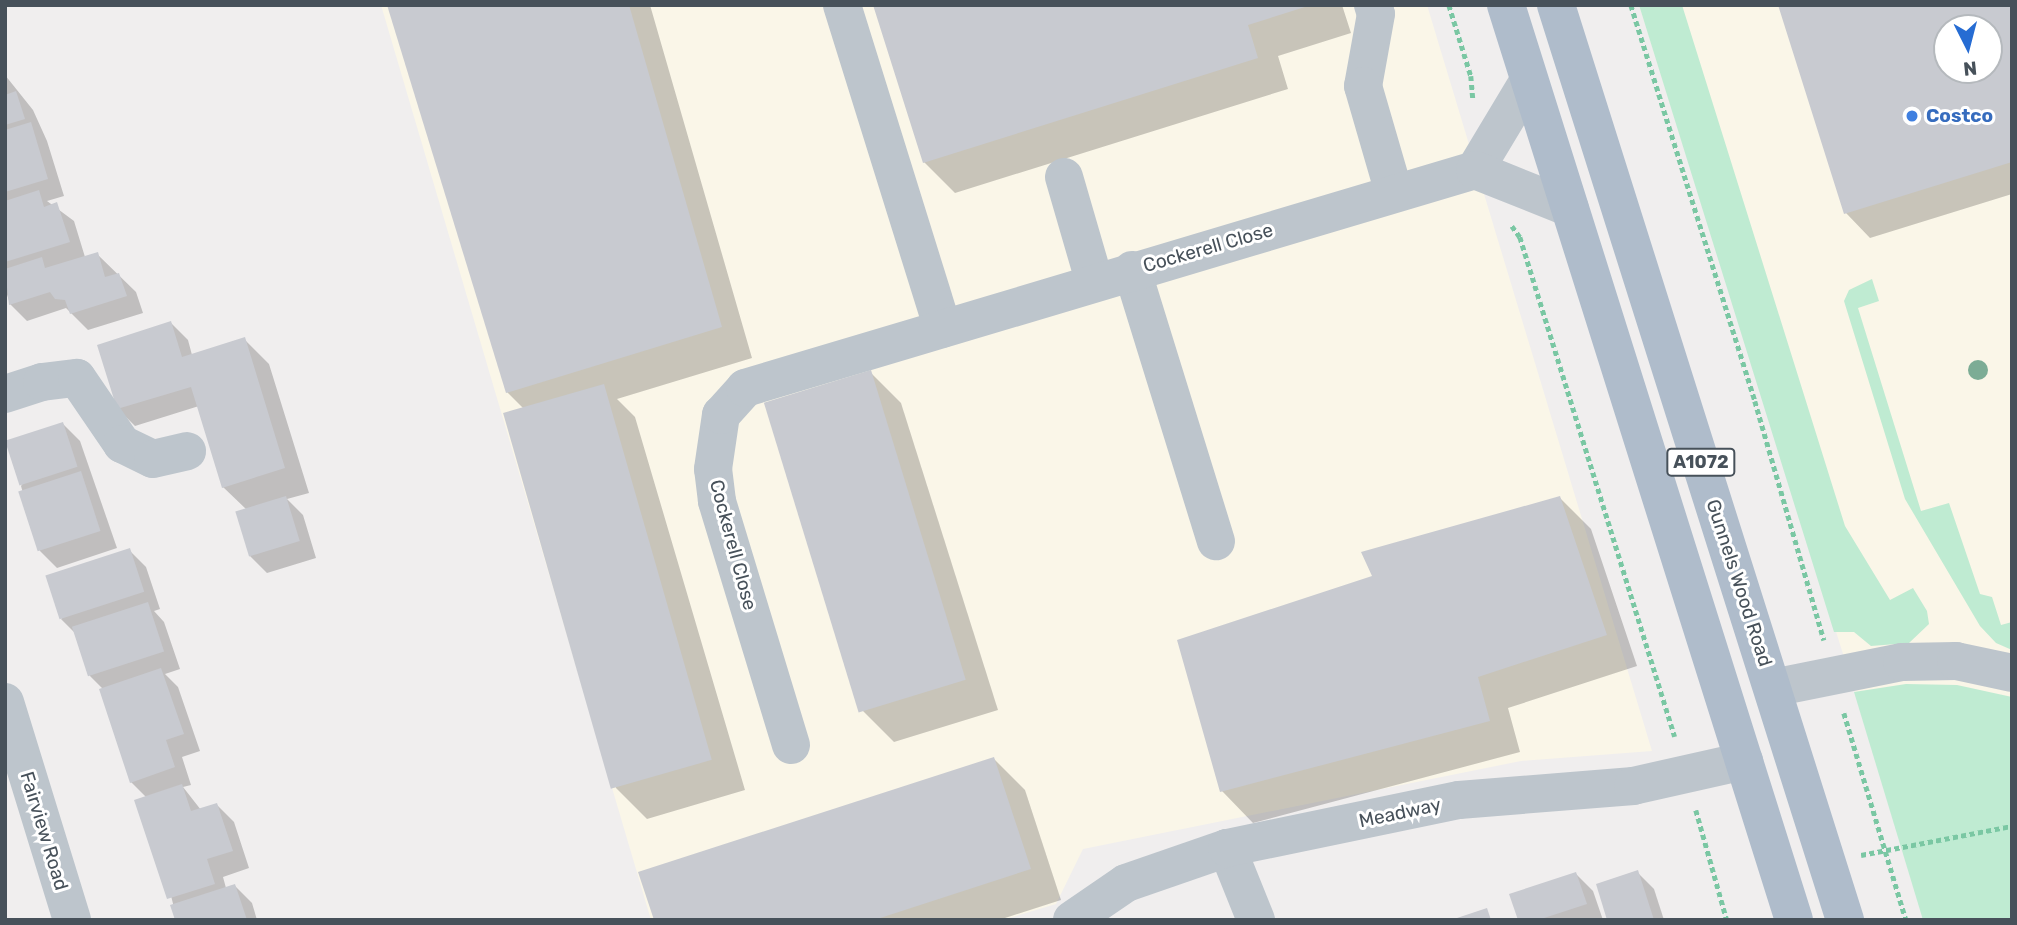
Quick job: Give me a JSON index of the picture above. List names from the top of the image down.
{
  "streets": {
    "main road": ["A1072", "Gunnels Wood Road"],
    "street": ["Cockerell Close", "Meadway", "Fairview Road"]
  },
  "crossings": [
    ["A1072", "Meadway"]
  ],
  "places": ["Costco"],
  "north": "bottom"
}
